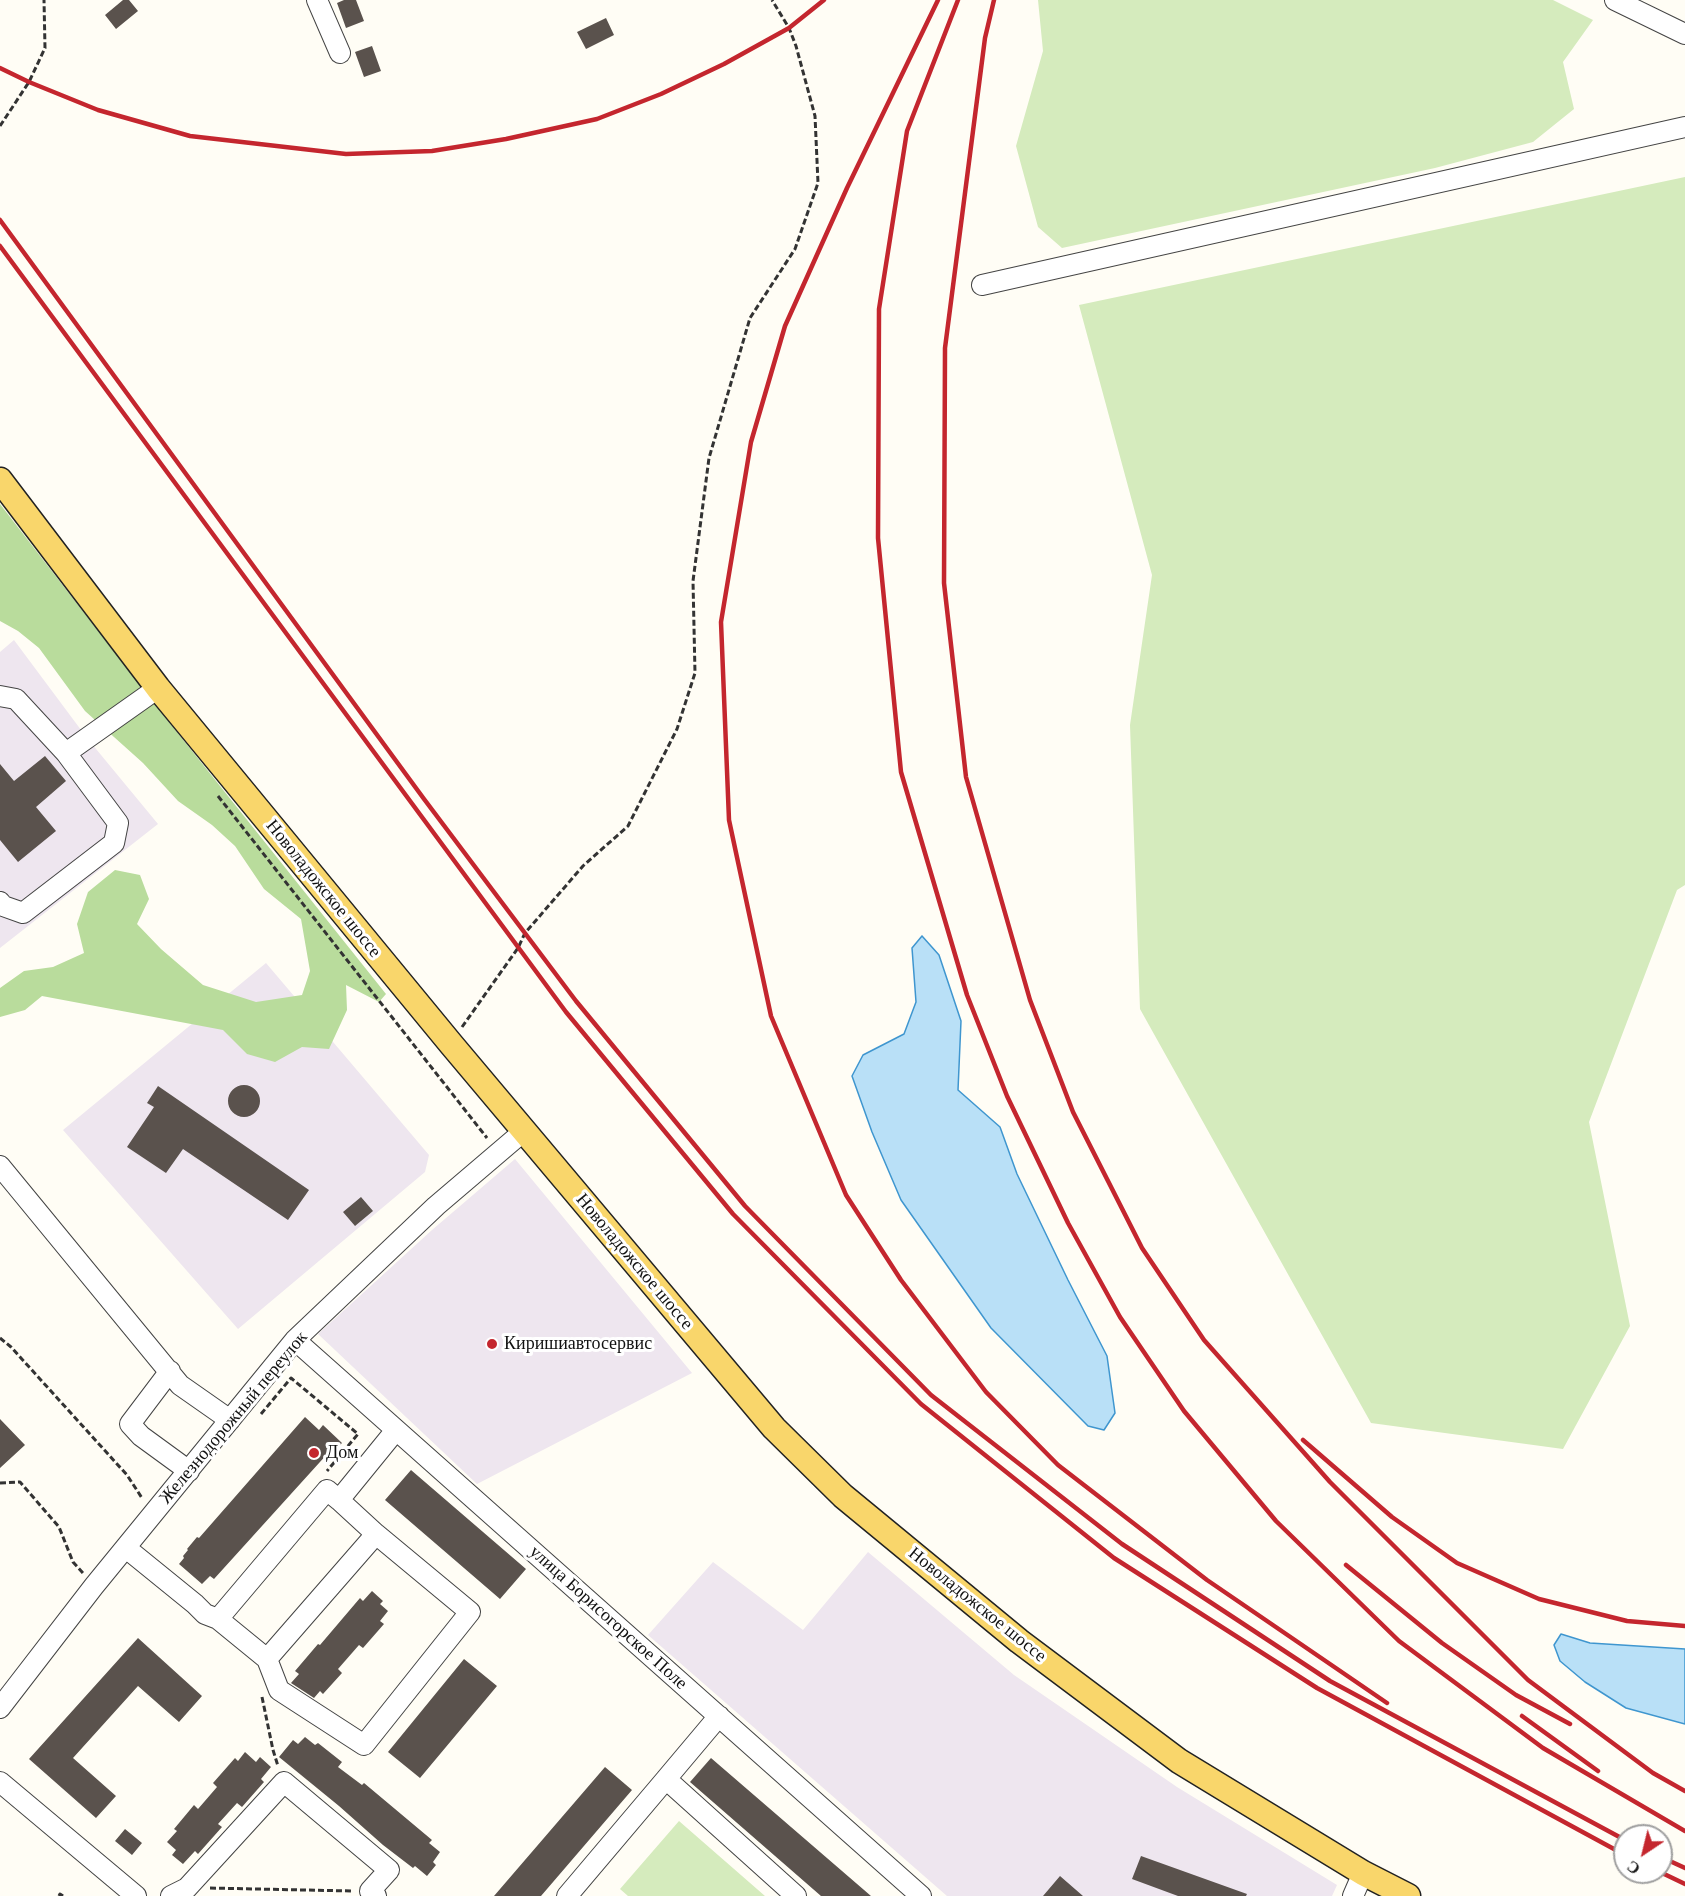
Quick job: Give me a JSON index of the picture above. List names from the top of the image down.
{
  "streets": {
    "main road": ["Новоладожское шоссе"],
    "street": ["Железнодорожный переулок", "улица Борисогорское Поле"]
  },
  "crossings": [
    ["Новоладожское шоссе", "Железнодорожный переулок"],
    ["Железнодорожный переулок", "улица Борисогорское Поле"]
  ],
  "places": ["Киришиавтосервис", "Дом"],
  "north": "bottom left"
}
